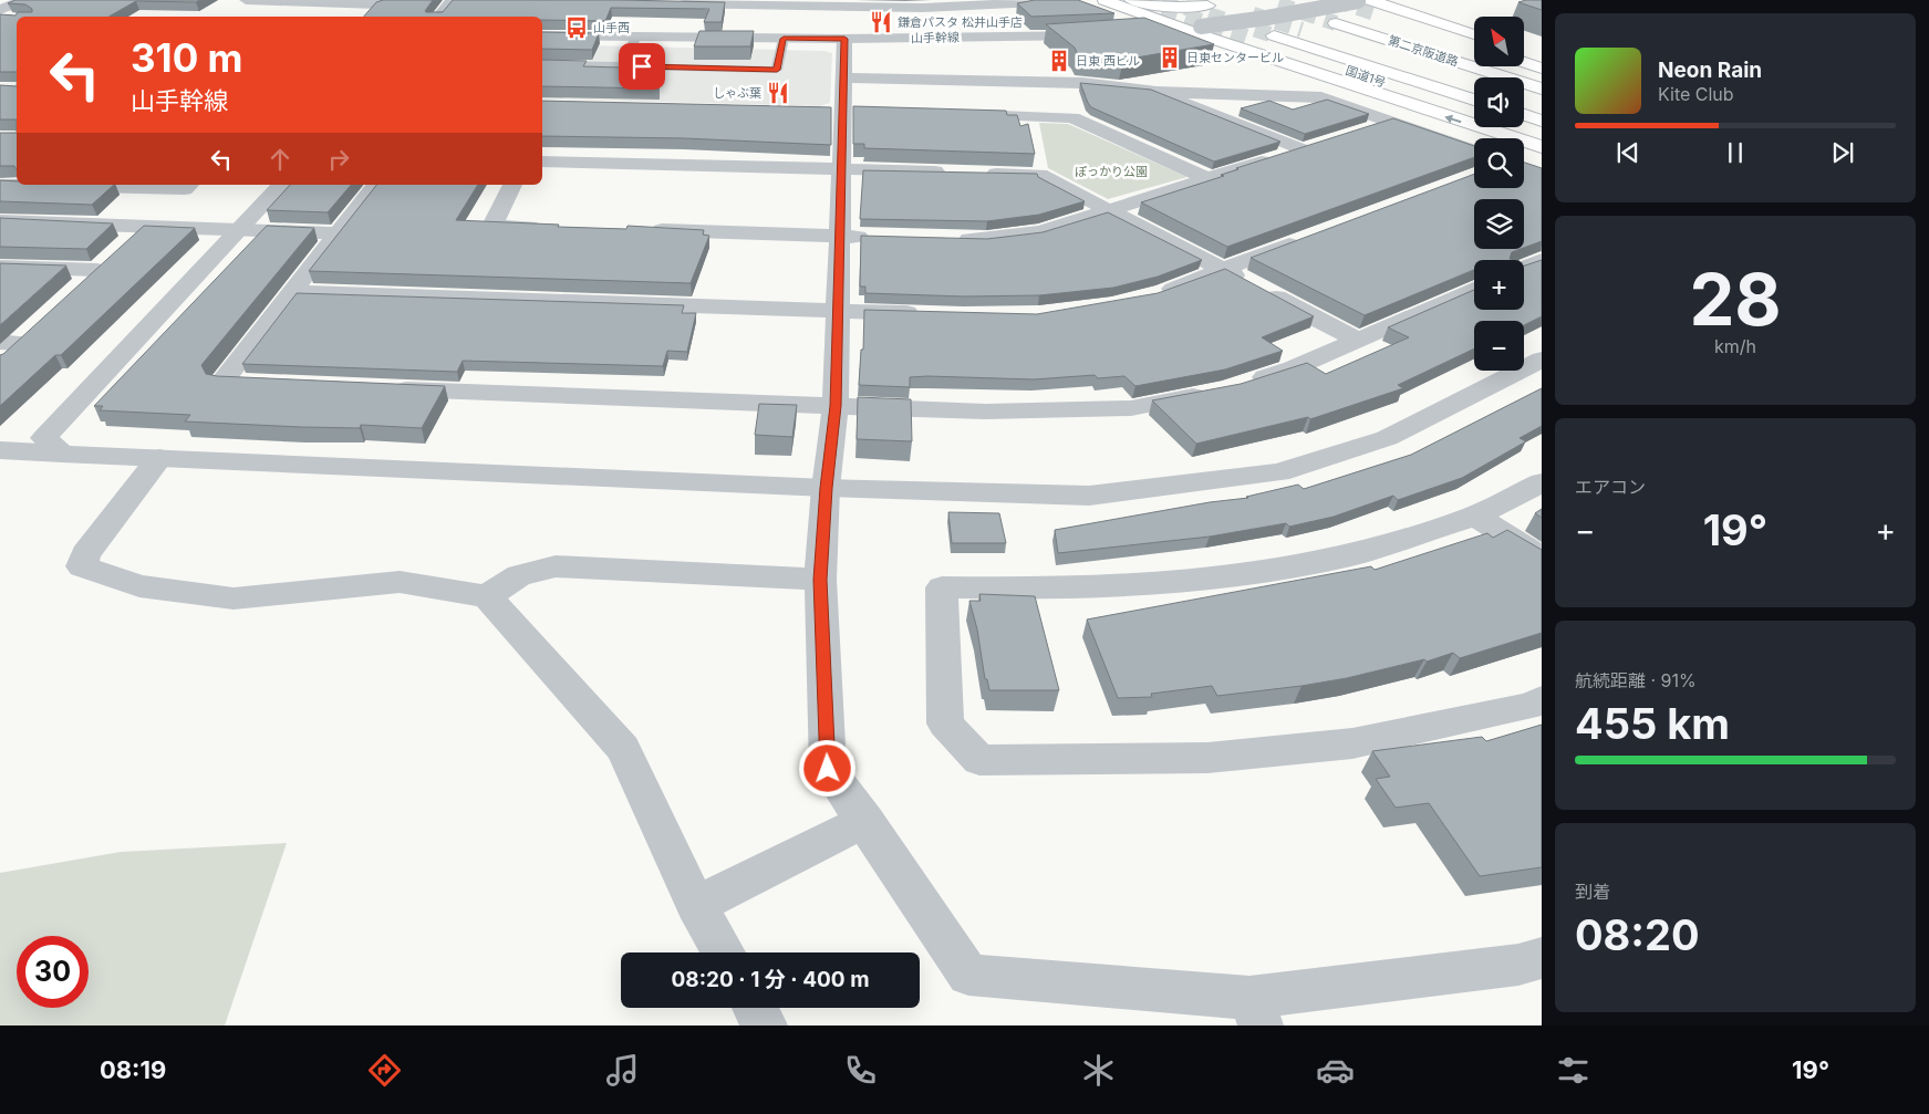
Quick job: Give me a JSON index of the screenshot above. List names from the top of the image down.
{
  "streets": {
    "highway": ["第二京阪道路", "国道1号"],
    "street": ["山手幹線"]
  },
  "parks": ["ぽっかり公園"],
  "places": {
    "restaurant": ["鎌倉パスタ 松井山手店", "しゃぶ葉"],
    "bus stop": ["山手西"],
    "building": ["日東センタービル", "日東 西ビル"]
  },
  "north": "top left",
  "page": {
    "map_buttons": ["+", "−"],
    "turn": ["310 m", "山手幹線"],
    "song": ["Neon Rain", "Kite Club"],
    "tile": [
      ["28", "km/h"],
      "エアコン",
      ["航続距離 · 91%", "455 km"],
      ["到着", "08:20"]
    ],
    "heat": ["−", "19°", "+"],
    "limit": "30",
    "trip": "08:20 · 1 分 · 400 m",
    "tabs": ["08:19", "19°"]
  }
}
